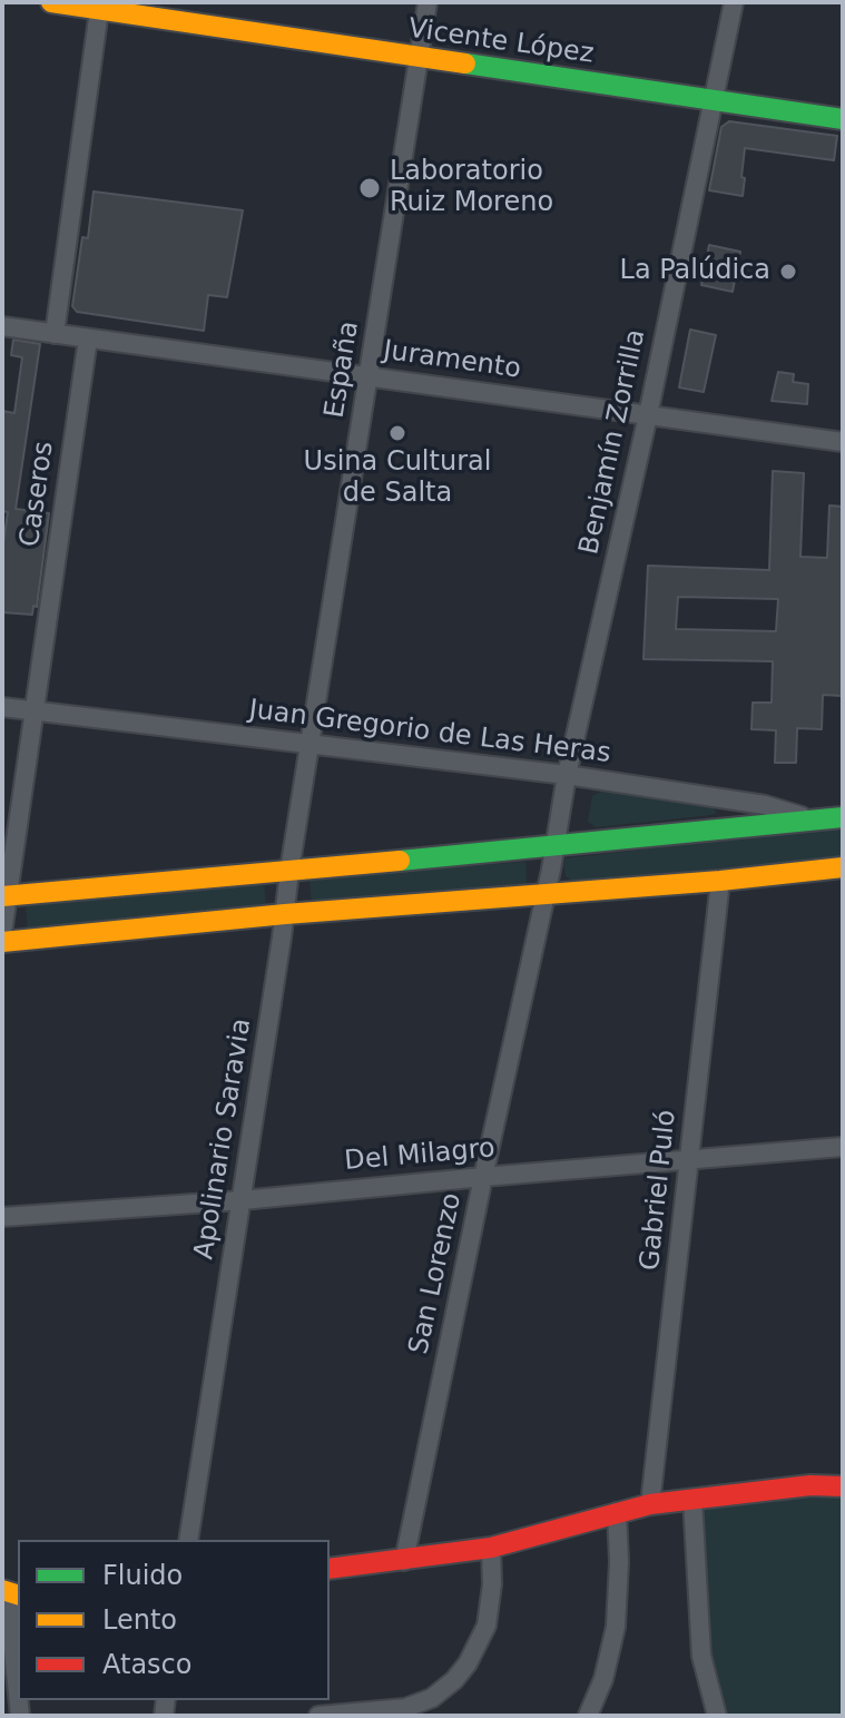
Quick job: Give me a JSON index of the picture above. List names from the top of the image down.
{
  "streets": {
    "main road": ["Vicente López"],
    "street": [
      "Juramento",
      "España",
      "Benjamín Zorrilla",
      "Caseros",
      "Juan Gregorio de Las Heras",
      "Apolinario Saravia",
      "Del Milagro",
      "Gabriel Puló",
      "San Lorenzo"
    ]
  },
  "crossings": [
    ["Vicente López", "España"],
    ["Vicente López", "Benjamín Zorrilla"],
    ["Juramento", "España"],
    ["Juramento", "Benjamín Zorrilla"],
    ["Juramento", "Caseros"],
    ["España", "Juan Gregorio de Las Heras"],
    ["España", "Apolinario Saravia"],
    ["Benjamín Zorrilla", "Juan Gregorio de Las Heras"],
    ["Benjamín Zorrilla", "San Lorenzo"],
    ["Caseros", "Juan Gregorio de Las Heras"],
    ["Juan Gregorio de Las Heras", "Apolinario Saravia"],
    ["Apolinario Saravia", "Del Milagro"],
    ["Del Milagro", "Gabriel Puló"],
    ["Del Milagro", "San Lorenzo"]
  ],
  "places": ["Laboratorio Ruiz Moreno", "La Palúdica", "Usina Cultural de Salta"],
  "legend": ["Fluido", "Lento", "Atasco"]
}
